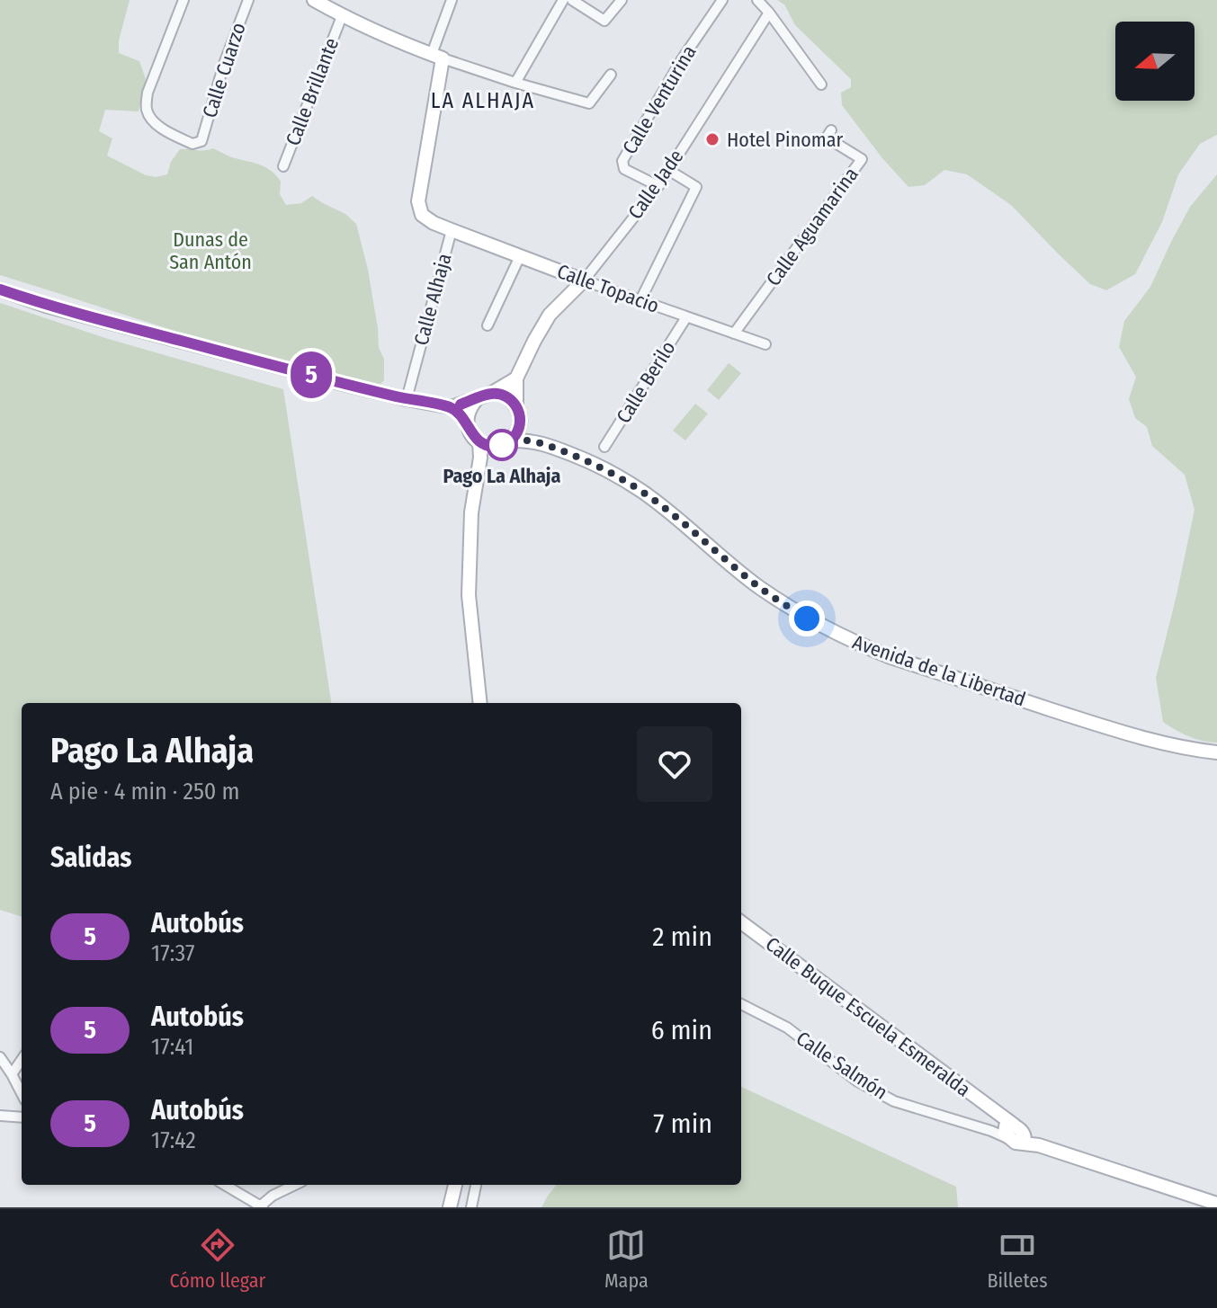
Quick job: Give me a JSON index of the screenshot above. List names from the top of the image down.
{
  "streets": {
    "street": [
      "Calle Cuarzo",
      "Calle Brillante",
      "Calle Venturina",
      "Calle Jade",
      "Calle Aguamarina",
      "Calle Topacio",
      "Calle Alhaja",
      "Calle Berilo",
      "Avenida de la Libertad",
      "Calle Buque Escuela Esmeralda",
      "Calle Salmón"
    ]
  },
  "crossings": [
    ["Calle Venturina", "Calle Jade"],
    ["Calle Jade", "Calle Topacio"],
    ["Calle Aguamarina", "Calle Topacio"],
    ["Calle Topacio", "Calle Alhaja"],
    ["Calle Topacio", "Calle Berilo"],
    ["Calle Buque Escuela Esmeralda", "Calle Salmón"]
  ],
  "districts": ["LA ALHAJA"],
  "parks": ["Dunas de San Antón"],
  "places": ["Hotel Pinomar", "Pago La Alhaja"],
  "lines": ["bus line 5"],
  "north": "left",
  "page": {
    "on_map": "5",
    "heading": [
      ["Pago La Alhaja", "A pie · 4 min · 250 m"],
      "Salidas"
    ],
    "list": [
      {
        "mark": "5",
        "name": "Autobús",
        "note": "17:37",
        "value": "2 min"
      },
      {
        "mark": "5",
        "name": "Autobús",
        "note": "17:41",
        "value": "6 min"
      },
      {
        "mark": "5",
        "name": "Autobús",
        "note": "17:42",
        "value": "7 min"
      }
    ],
    "tabs": ["Cómo llegar", "Mapa", "Billetes"]
  }
}
